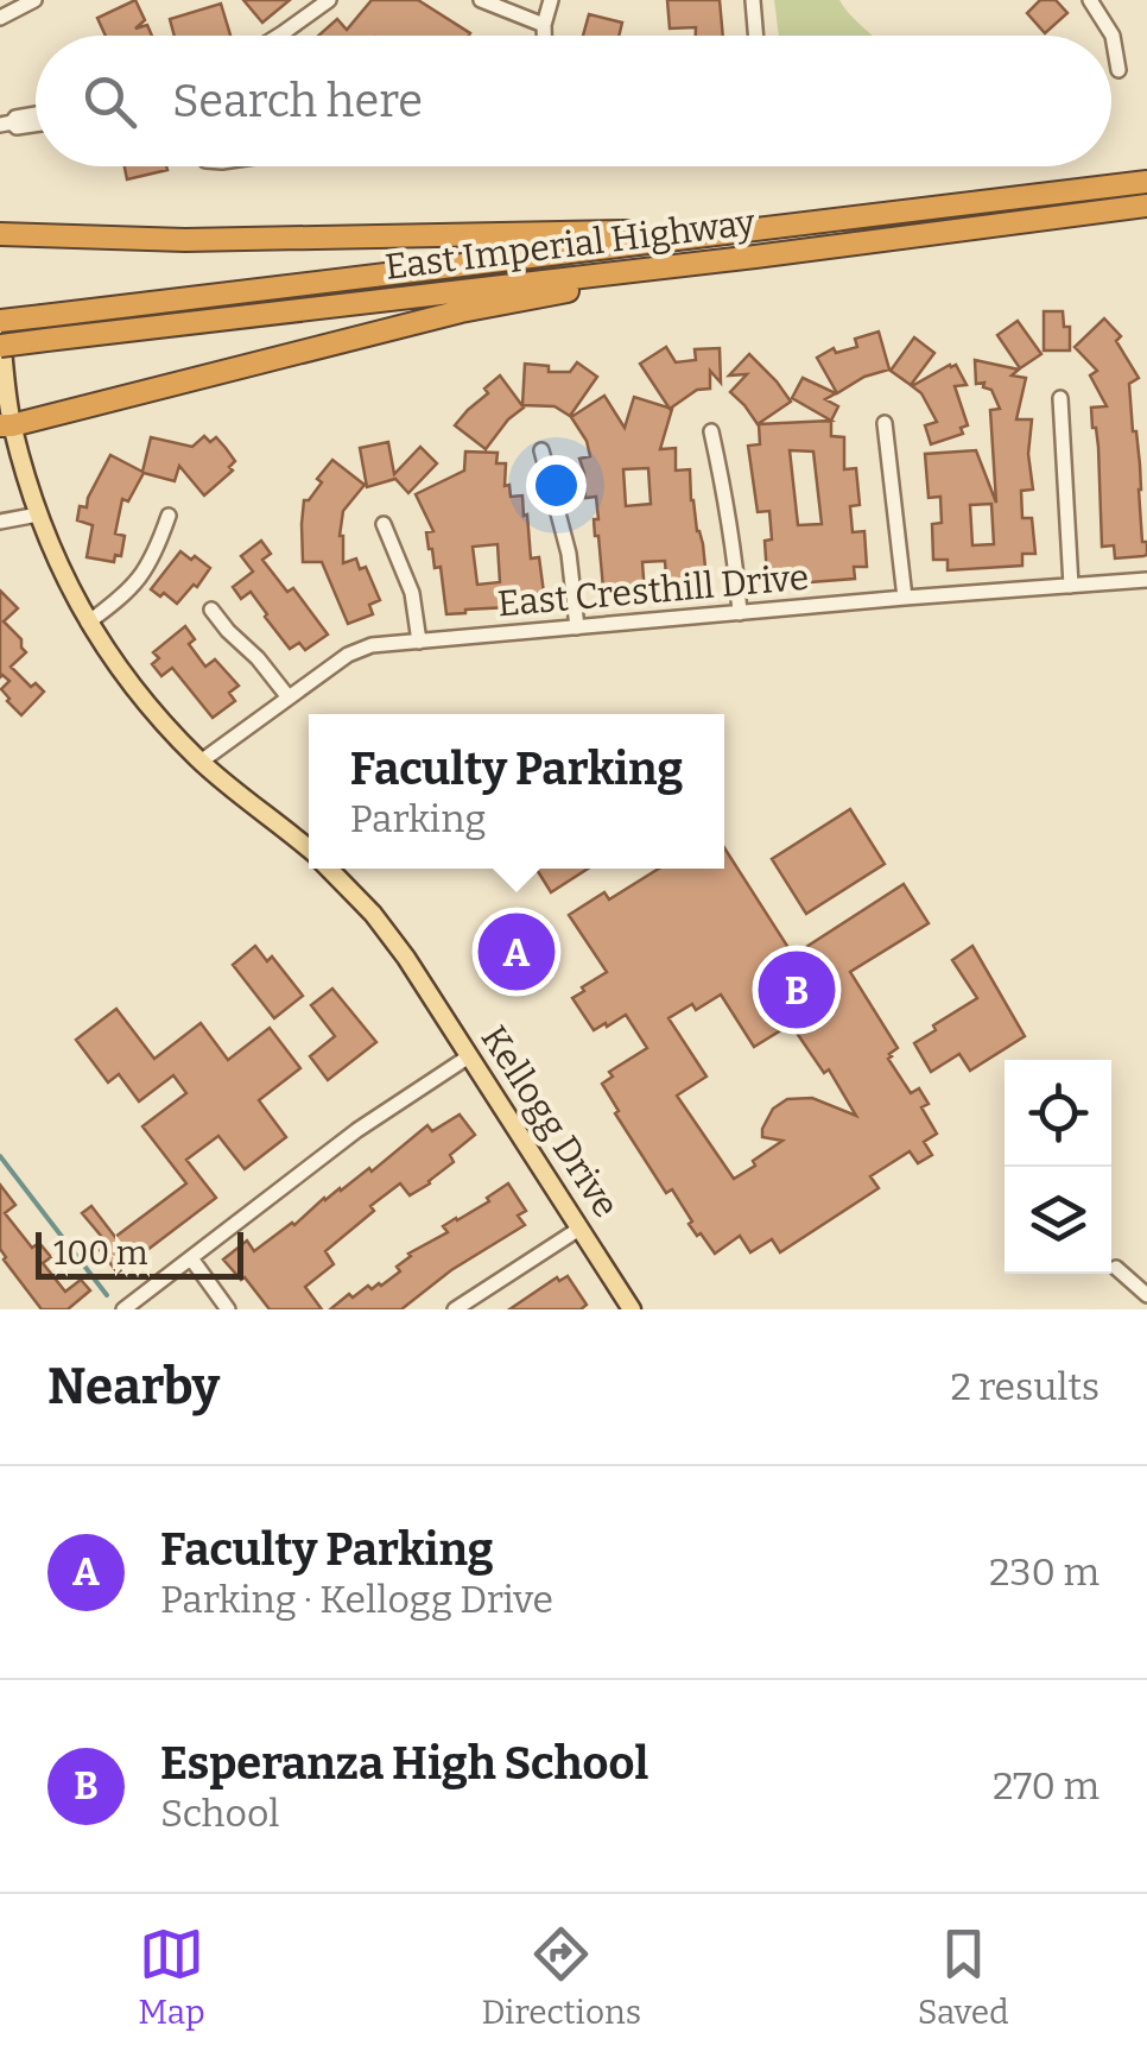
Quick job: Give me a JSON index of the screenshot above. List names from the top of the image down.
{
  "streets": {
    "highway": ["East Imperial Highway"],
    "main road": ["Kellogg Drive"],
    "street": ["East Cresthill Drive"]
  },
  "crossings": [
    ["East Imperial Highway", "Kellogg Drive"],
    ["East Cresthill Drive", "Kellogg Drive"]
  ],
  "scale_bar": "100 m",
  "page": {
    "search": "Search here",
    "popup": ["Faculty Parking", "Parking"],
    "pins": ["A", "B"],
    "scale": "100 m",
    "heading": ["Nearby", "2 results"],
    "list": [
      {
        "mark": "A",
        "name": "Faculty Parking",
        "note": "Parking · Kellogg Drive",
        "value": "230 m"
      },
      {
        "mark": "B",
        "name": "Esperanza High School",
        "note": "School",
        "value": "270 m"
      }
    ],
    "nav": ["Map", "Directions", "Saved"]
  }
}
